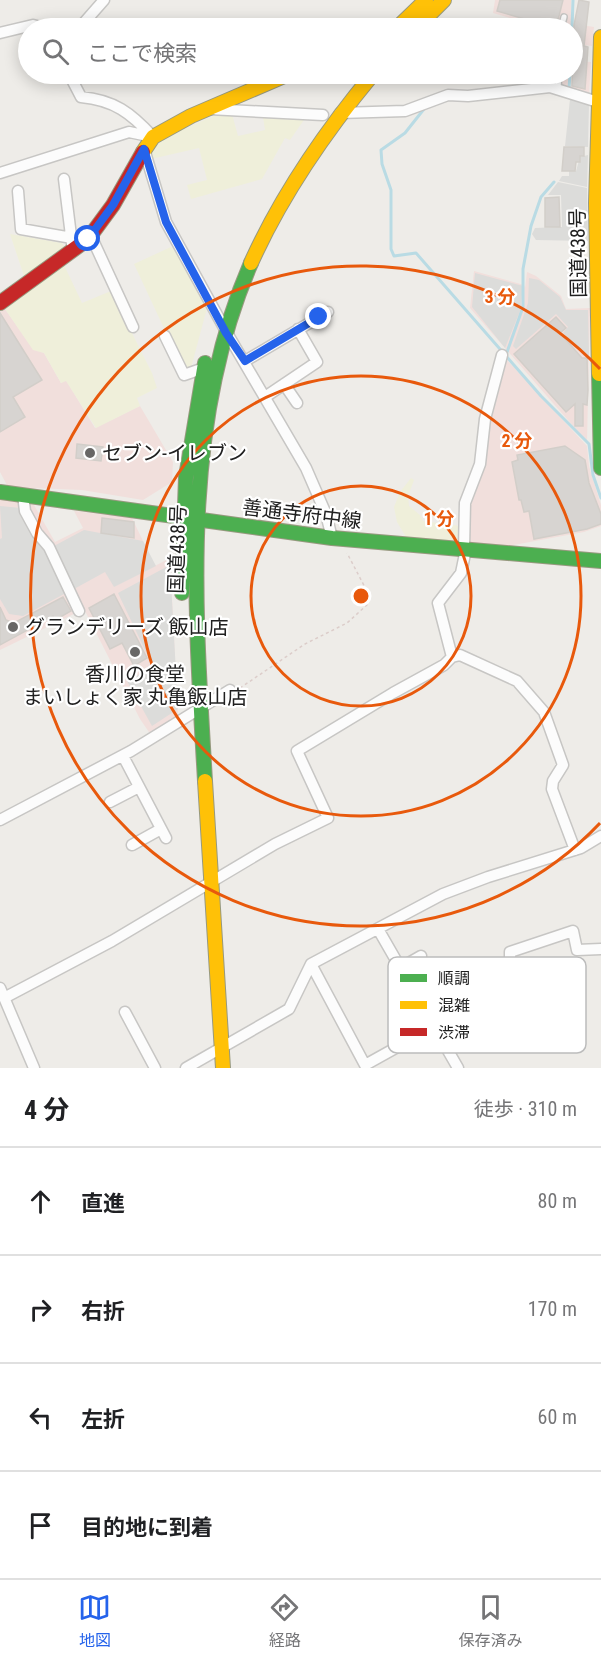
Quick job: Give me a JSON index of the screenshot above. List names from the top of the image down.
{
  "streets": {
    "main road": ["国道438号", "善通寺府中線"]
  },
  "crossings": [
    ["国道438号", "善通寺府中線"]
  ],
  "places": ["セブン-イレブン", "グランデリーズ 飯山店", "香川の食堂 まいしょく家 丸亀飯山店"],
  "legend": ["順調", "混雑", "渋滞"],
  "page": {
    "search": "ここで検索",
    "heading": ["4 分", "徒歩 · 310 m"],
    "list": [
      ["直進", "80 m"],
      ["右折", "170 m"],
      ["左折", "60 m"],
      "目的地に到着"
    ],
    "nav": ["地図", "経路", "保存済み"]
  },
  "rings": ["3 分", "2 分", "1 分"]
}
